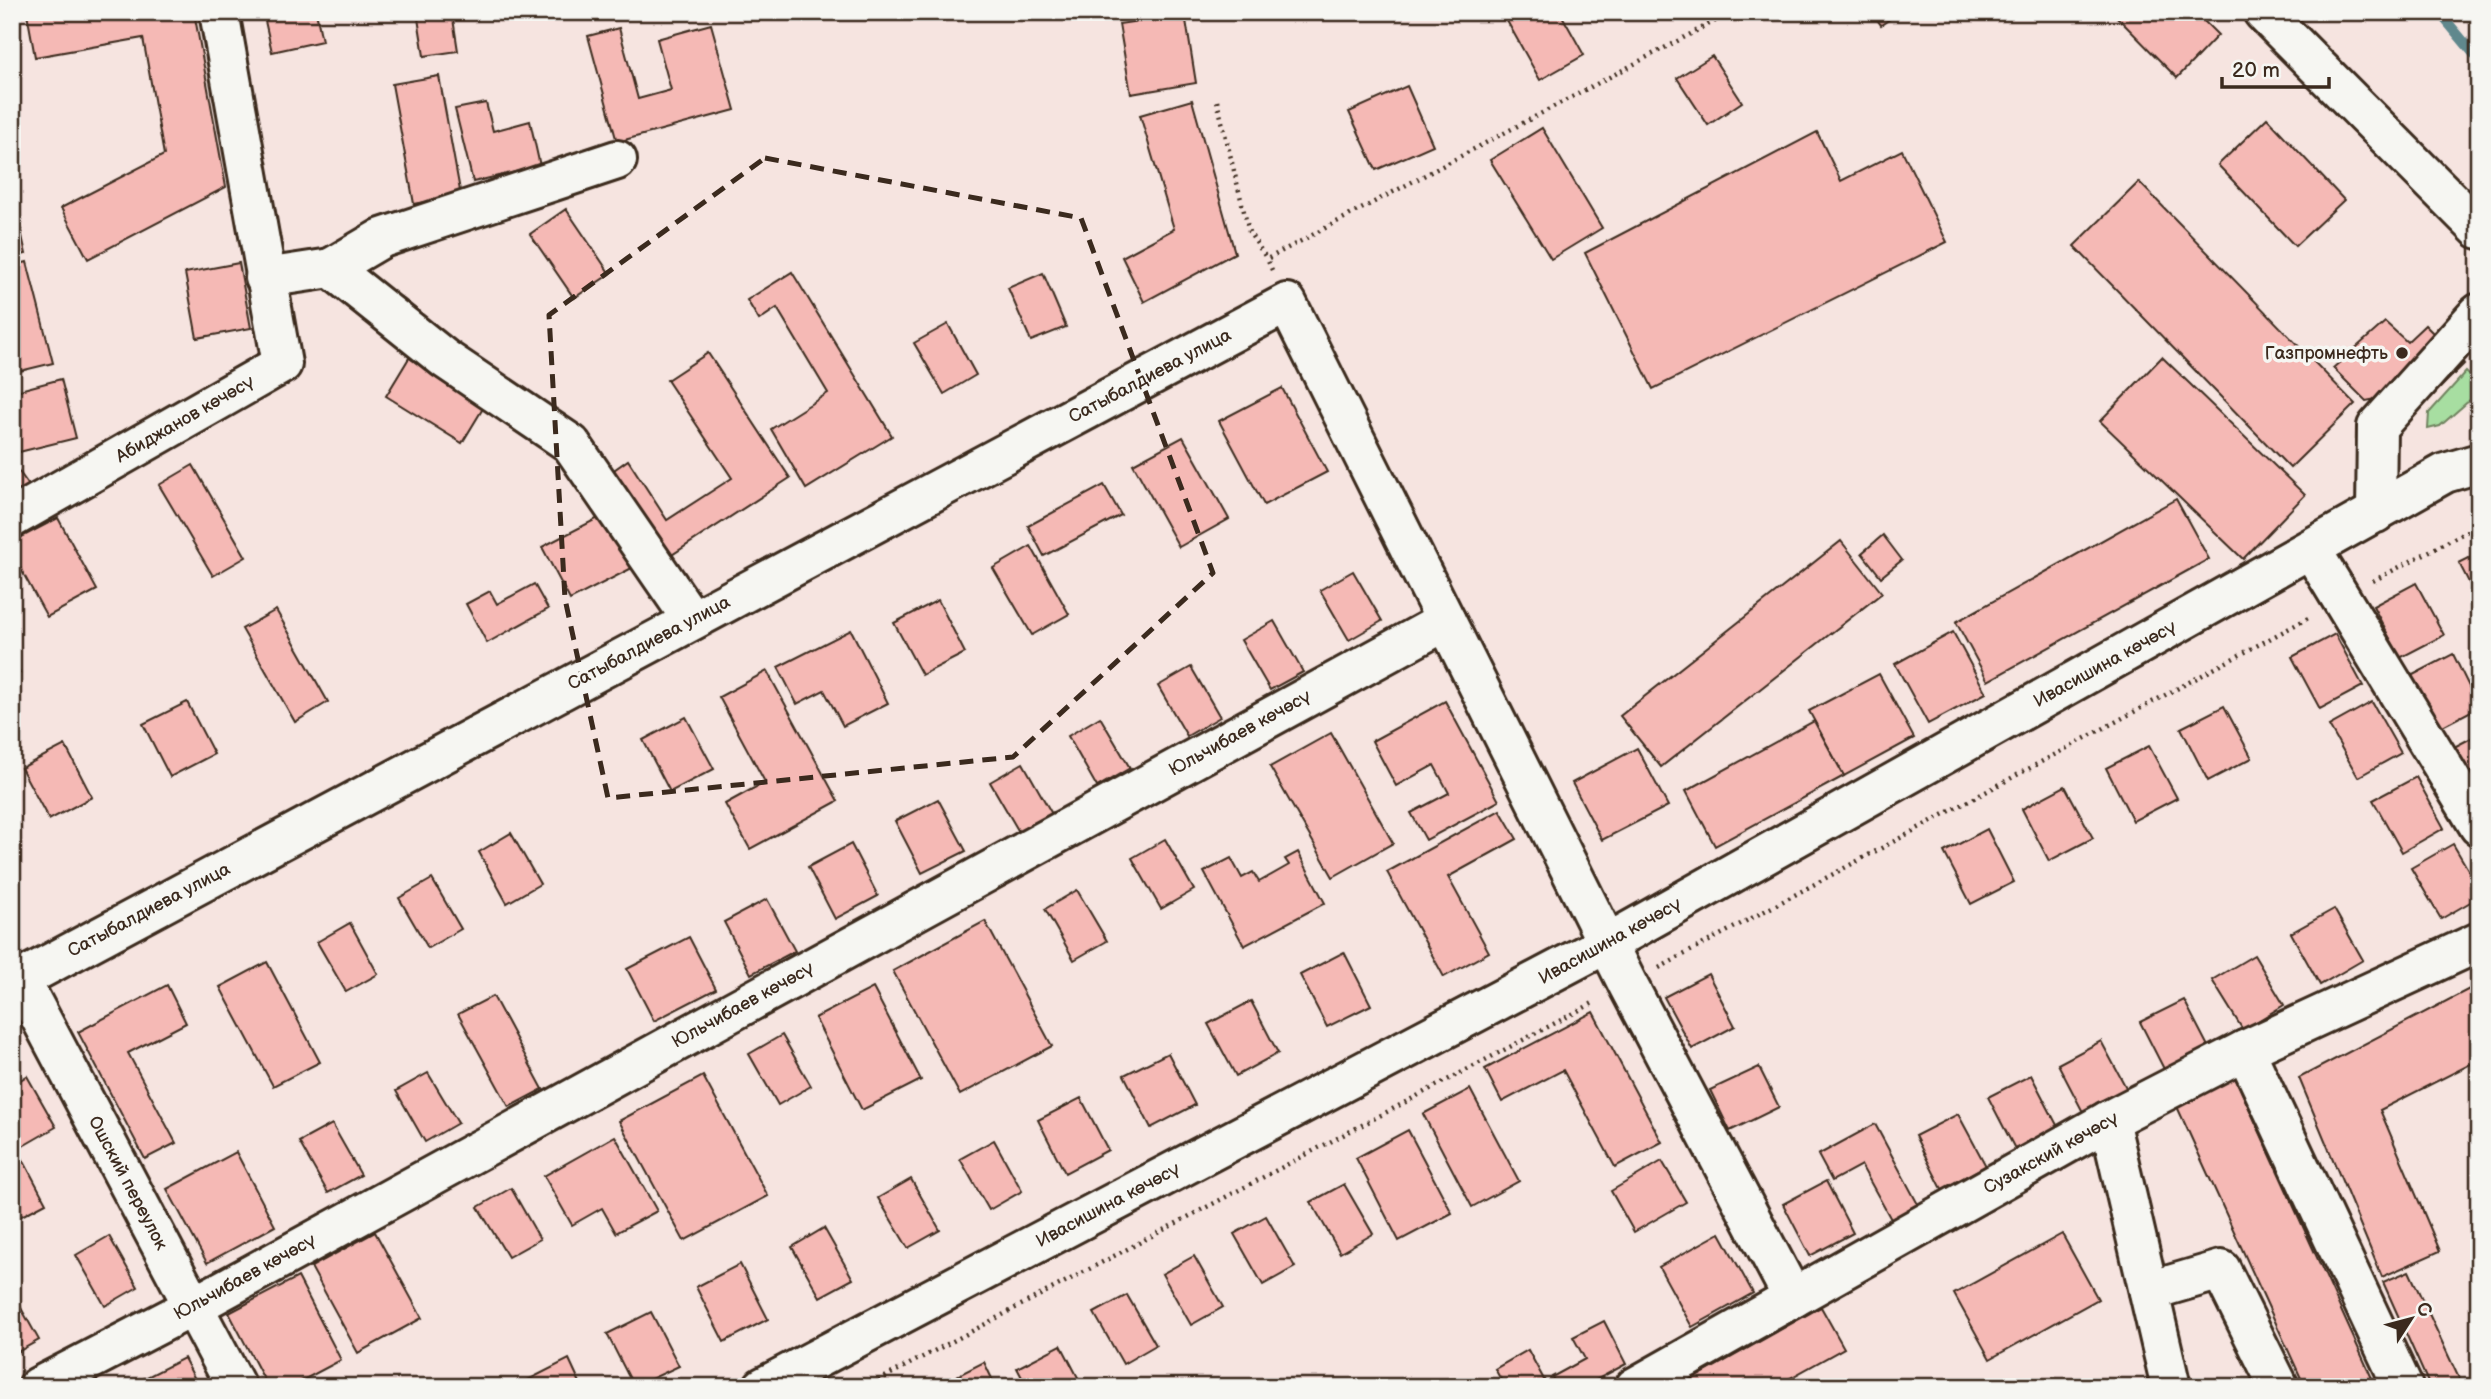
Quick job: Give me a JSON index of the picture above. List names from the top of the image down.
{
  "streets": {
    "street": [
      "Сатыбалдиева улица",
      "Абиджанов көчөсү",
      "Ивасишина көчөсү",
      "Юльчибаев көчөсү",
      "Сузакский көчөсү",
      "Ошский переулок"
    ]
  },
  "crossings": [
    ["Сатыбалдиева улица", "Ошский переулок"],
    ["Юльчибаев көчөсү", "Ошский переулок"]
  ],
  "places": ["Газпромнефть"],
  "scale_bar": "20 m",
  "north": "top right"
}
